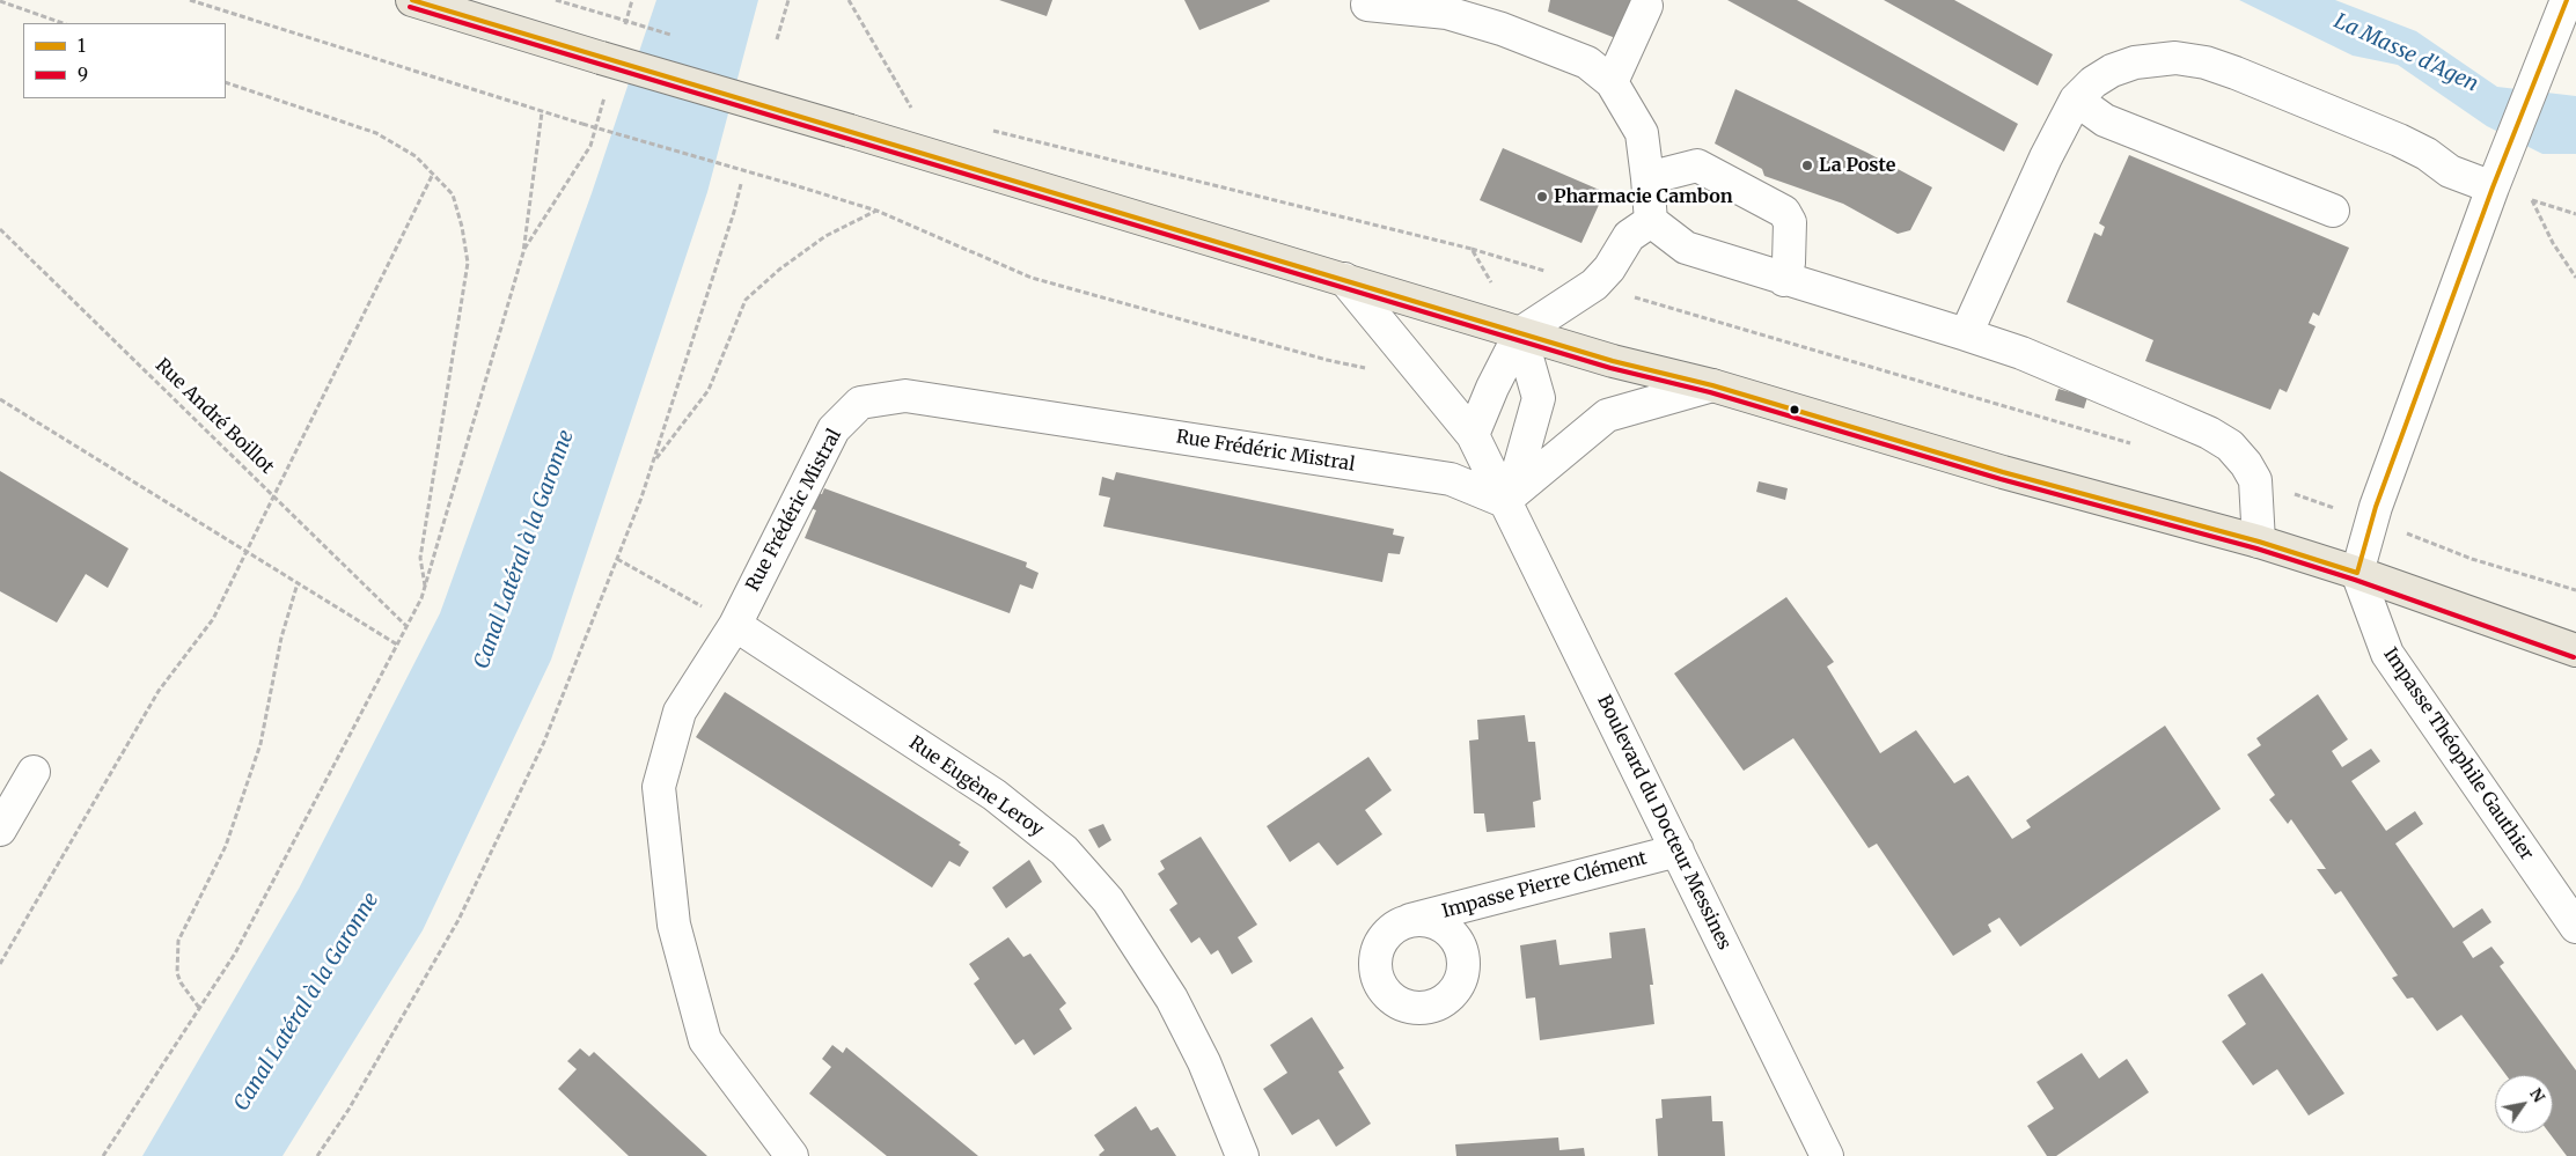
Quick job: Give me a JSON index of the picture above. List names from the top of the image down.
{
  "streets": {
    "street": [
      "Rue Frédéric Mistral",
      "Impasse Théophile Gauthier",
      "Rue Eugène Leroy",
      "Boulevard du Docteur Messines",
      "Impasse Pierre Clément"
    ],
    "path": ["Rue André Boillot"]
  },
  "crossings": [
    ["Rue Frédéric Mistral", "Rue Eugène Leroy"],
    ["Rue Frédéric Mistral", "Boulevard du Docteur Messines"],
    ["Boulevard du Docteur Messines", "Impasse Pierre Clément"]
  ],
  "water": ["La Masse d'Agen", "Canal Latéral à la Garonne"],
  "places": ["La Poste", "Pharmacie Cambon"],
  "lines": ["transit line 1", "transit line 9"],
  "legend": ["1", "9"],
  "north": "top right"
}
